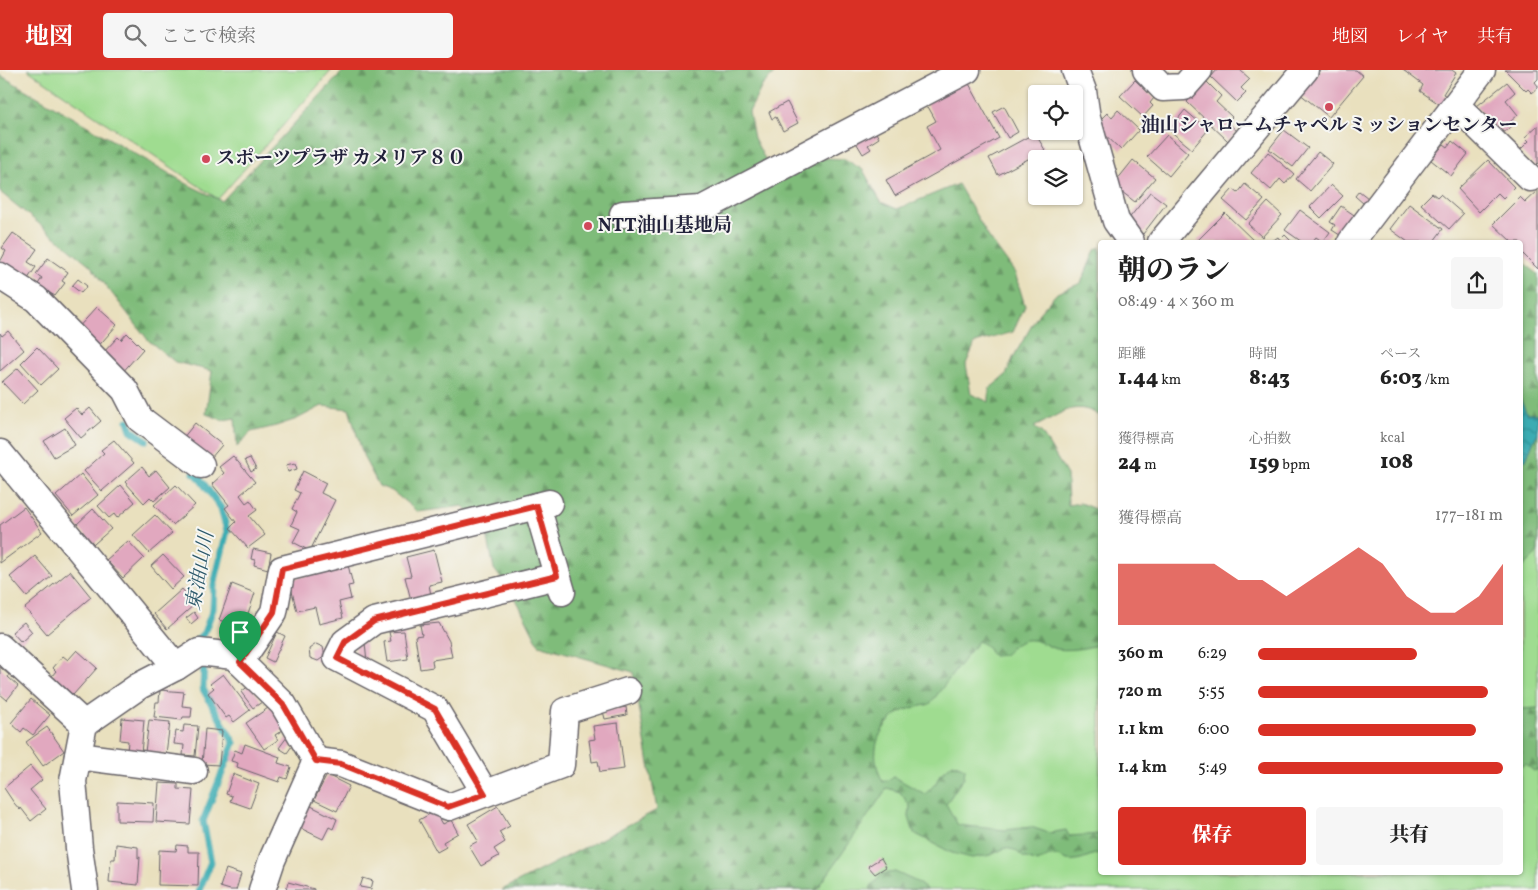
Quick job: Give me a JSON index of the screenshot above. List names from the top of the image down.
{
  "water": ["東油山川"],
  "places": ["油山シャロームチャペルミッションセンター", "スポーツプラザ カメリア８０", "NTT油山基地局"],
  "page": {
    "header": "地図",
    "search": "ここで検索",
    "nav": ["地図", "レイヤ", "共有"],
    "heading": ["朝のラン", "08:49 · 4 × 360 m"],
    "stats": [
      ["距離", "1.44 km"],
      ["時間", "8:43"],
      ["ペース", "6:03 /km"],
      ["獲得標高", "24 m"],
      ["心拍数", "159 bpm"],
      ["kcal", "108"]
    ],
    "chart": ["獲得標高", "177–181 m"],
    "list": [
      {
        "name": "360 m",
        "note": "6:29"
      },
      {
        "name": "720 m",
        "note": "5:55"
      },
      {
        "name": "1.1 km",
        "note": "6:00"
      },
      {
        "name": "1.4 km",
        "note": "5:49"
      }
    ],
    "buttons": ["保存", "共有"]
  }
}
